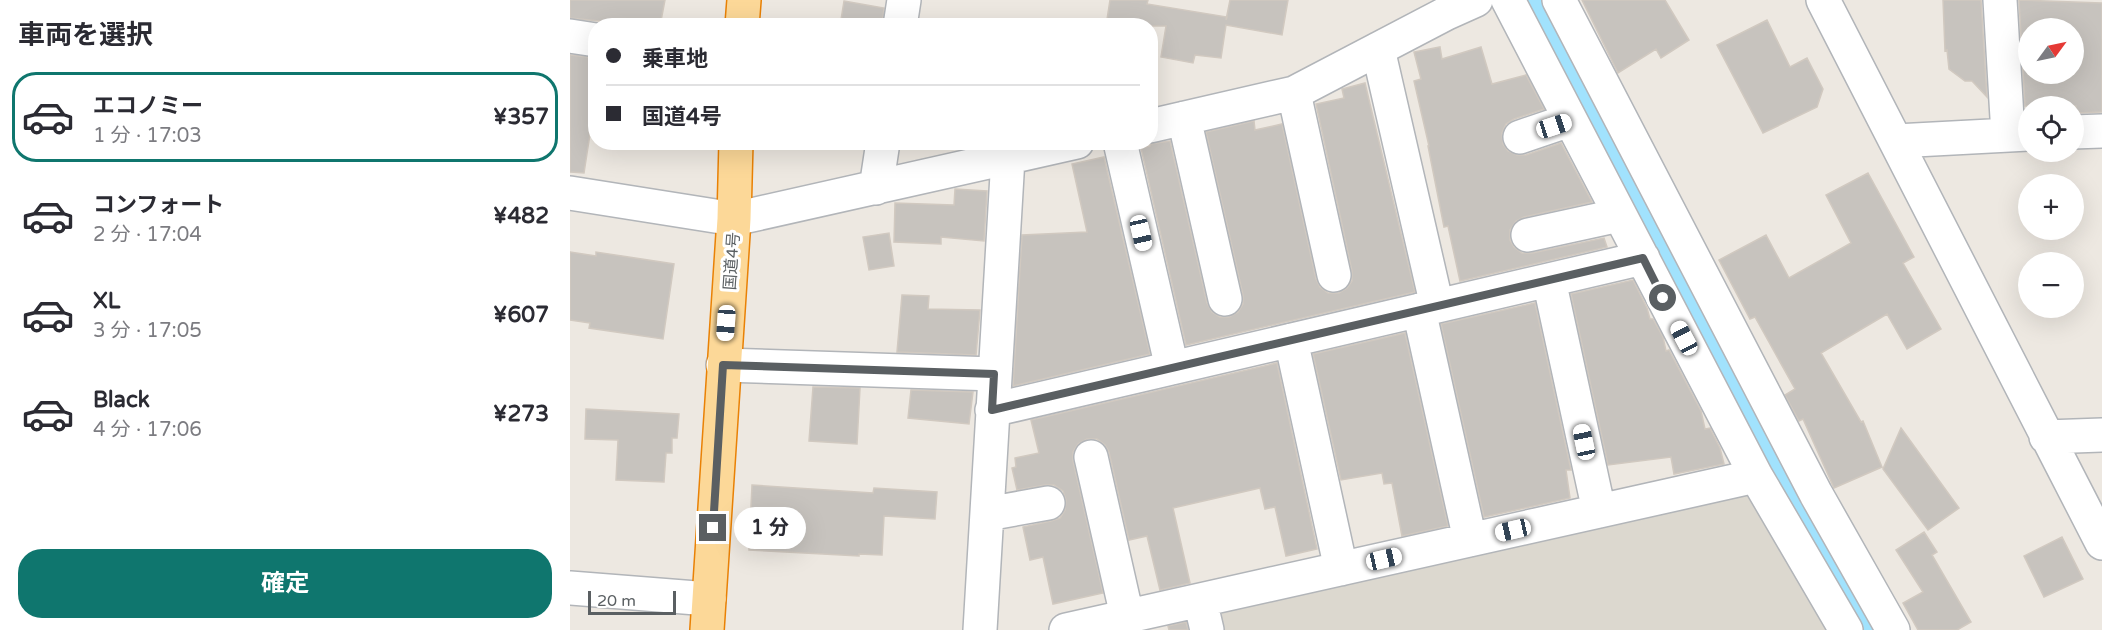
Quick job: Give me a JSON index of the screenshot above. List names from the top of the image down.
{
  "streets": {
    "highway": ["国道4号"]
  },
  "scale_bar": "20 m",
  "north": "top right",
  "page": {
    "heading": "車両を選択",
    "map_buttons": ["+", "−"],
    "banner": ["乗車地", "国道4号"],
    "list": [
      {
        "name": "エコノミー",
        "note": "1 分 · 17:03",
        "value": "¥357"
      },
      {
        "name": "コンフォート",
        "note": "2 分 · 17:04",
        "value": "¥482"
      },
      {
        "name": "XL",
        "note": "3 分 · 17:05",
        "value": "¥607"
      },
      {
        "name": "Black",
        "note": "4 分 · 17:06",
        "value": "¥273"
      }
    ],
    "bubble": "1 分",
    "buttons": "確定",
    "scale": "20 m"
  }
}
